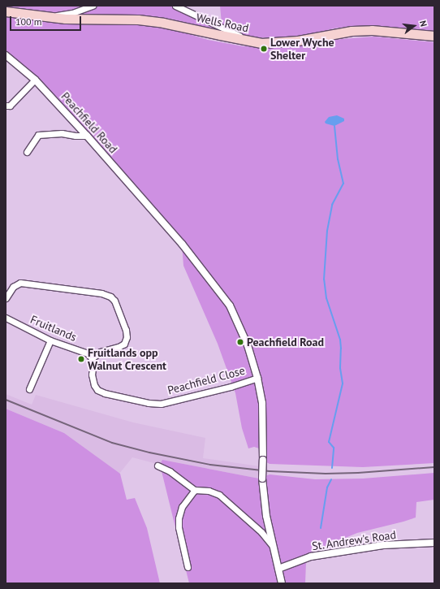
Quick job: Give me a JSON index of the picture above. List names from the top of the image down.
{
  "streets": {
    "highway": ["Wells Road"],
    "street": [
      "Peachfield Road",
      "Fruitlands",
      "Peachfield Close",
      "St. Andrew's Road"
    ]
  },
  "crossings": [
    ["Peachfield Road", "Peachfield Close"],
    ["Peachfield Road", "St. Andrew's Road"],
    ["Fruitlands", "Peachfield Close"]
  ],
  "places": ["Lower Wyche Shelter", "Peachfield Road", "Fruitlands opp Walnut Crescent"],
  "scale_bar": "100 m",
  "north": "right"
}
